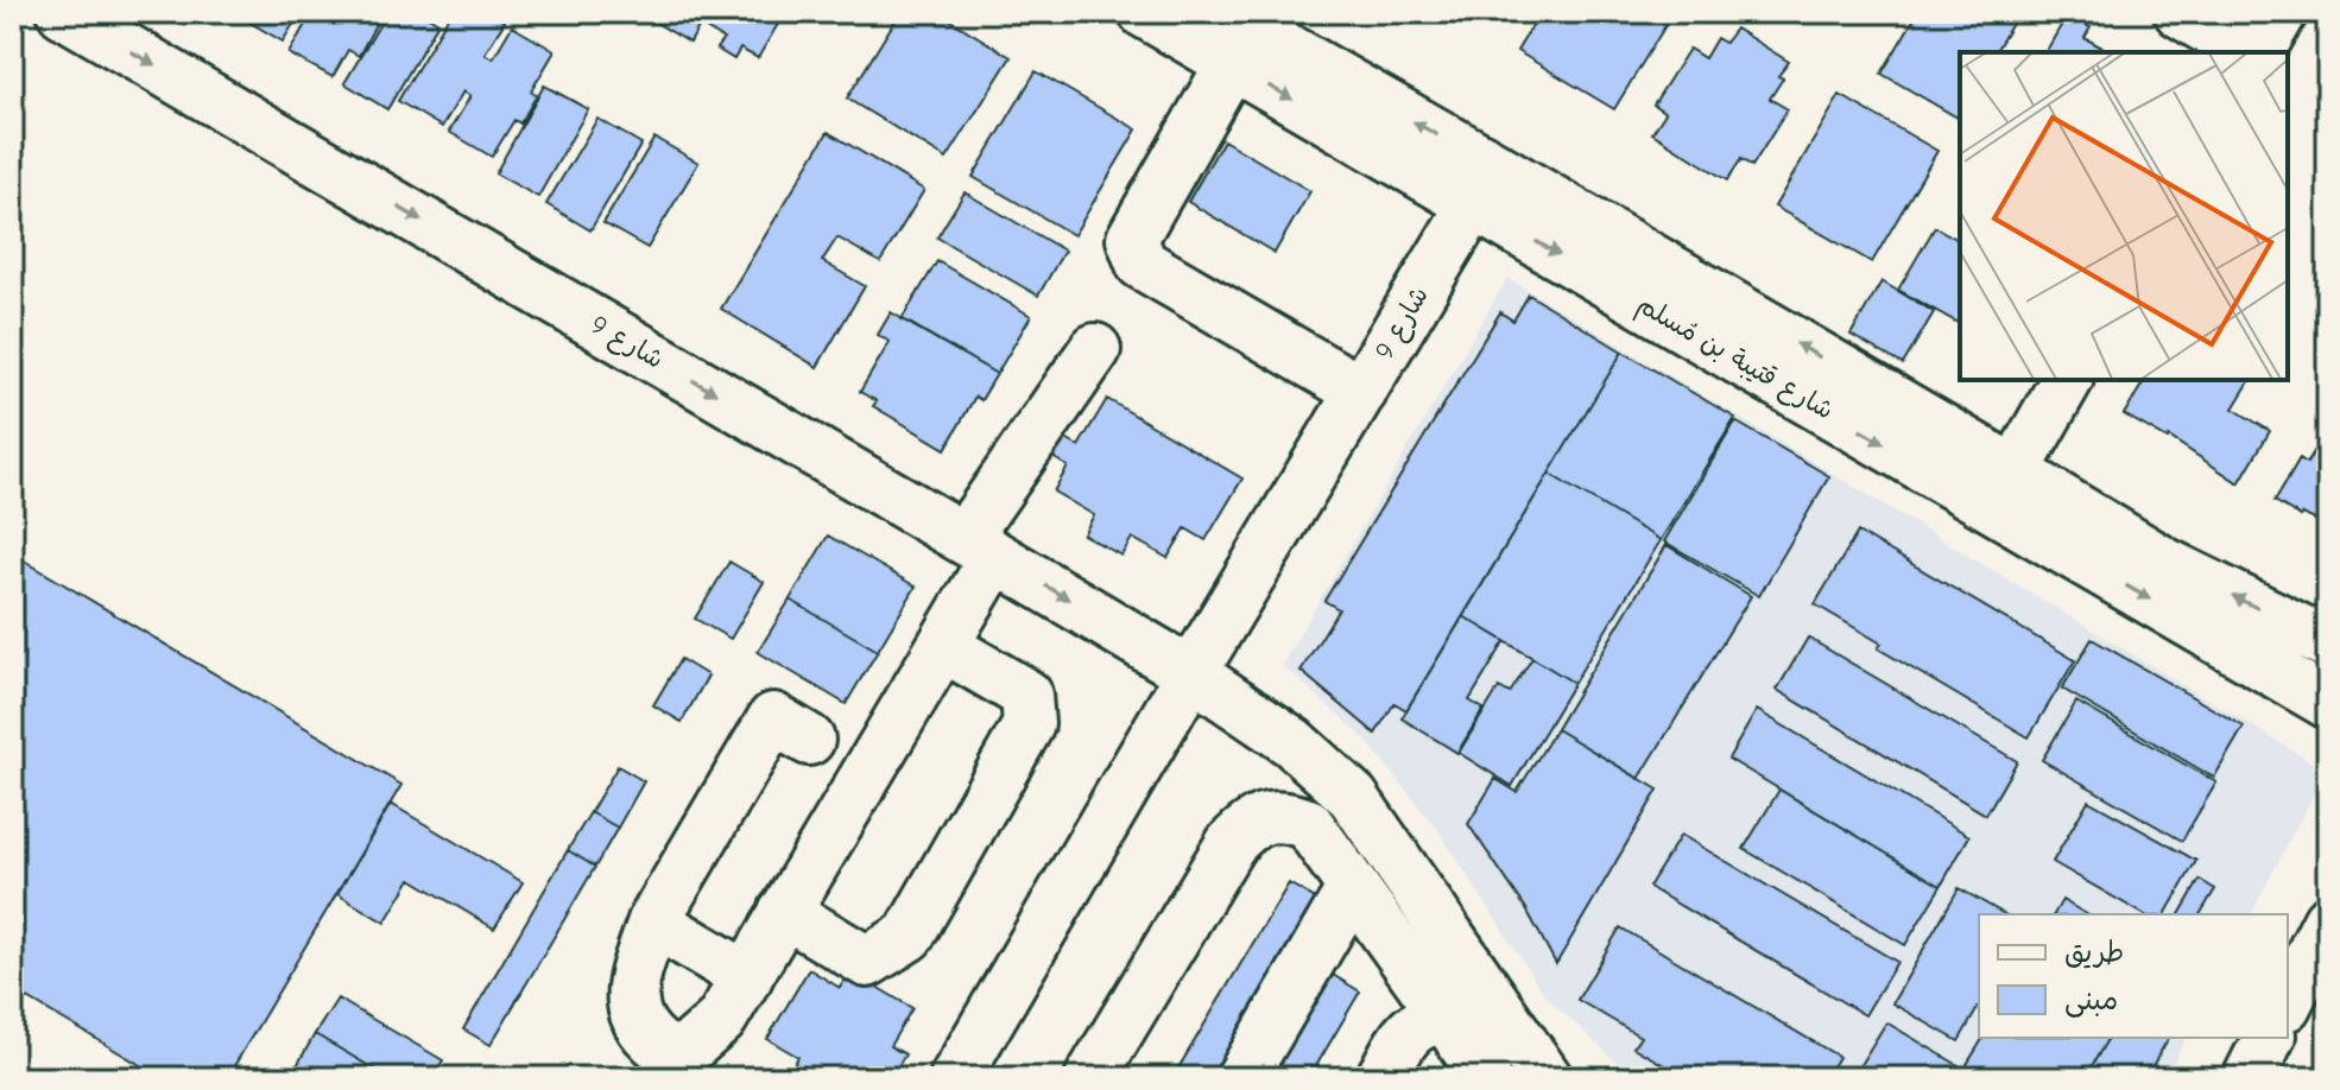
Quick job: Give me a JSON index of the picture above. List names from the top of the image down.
{
  "streets": {
    "street": ["شارع 9", "شارع قتيبة بن مُسلم"]
  },
  "crossings": [
    ["شارع 9", "شارع قتيبة بن مُسلم"]
  ],
  "one_way": ["شارع 9"],
  "legend": ["طريق", "مبنى"]
}
